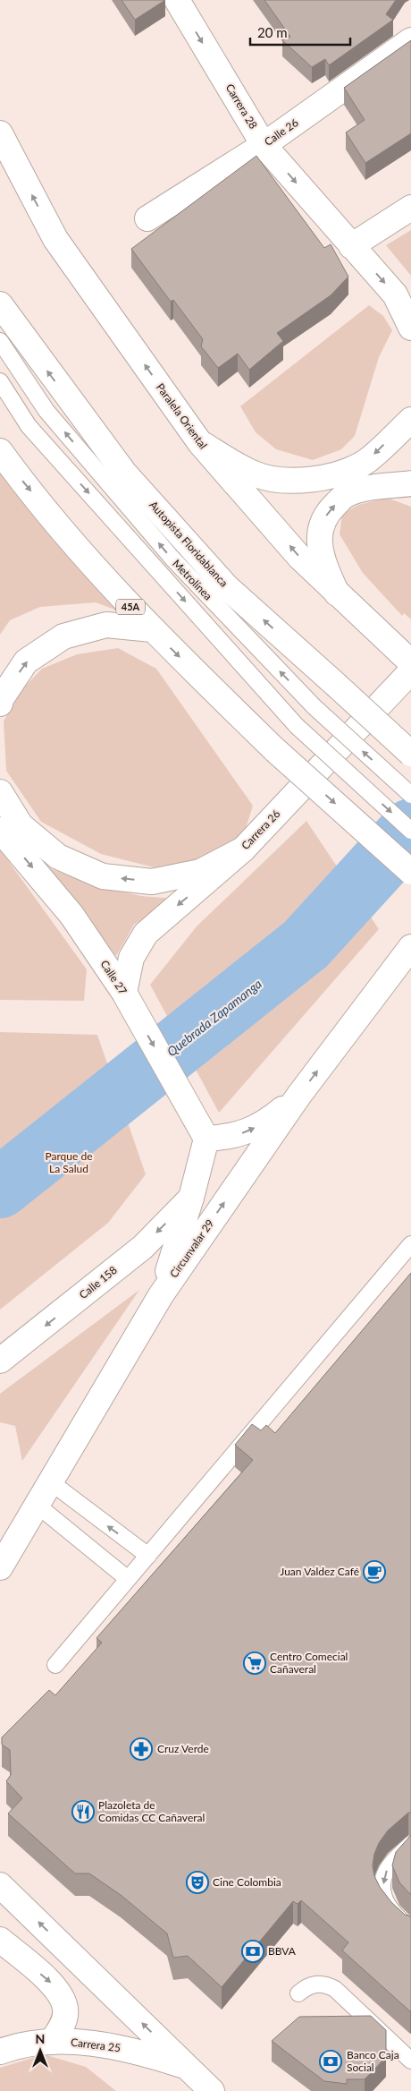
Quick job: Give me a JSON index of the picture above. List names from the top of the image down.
{
  "streets": {
    "main road": [
      "Carrera 28",
      "Calle 26",
      "Paralela Oriental",
      "Autopista Floridablanca",
      "45A",
      "Carrera 26",
      "Calle 27",
      "Circunvalar 29",
      "Calle 158",
      "Carrera 25"
    ],
    "lane": ["Metrolínea"]
  },
  "crossings": [
    ["Carrera 28", "Calle 26"],
    ["Carrera 26", "Calle 27"]
  ],
  "one_way": [
    "Carrera 28",
    "Carrera 26",
    "Calle 27",
    "Calle 158"
  ],
  "water": ["Quebrada Zapamanga"],
  "parks": ["Parque de La Salud"],
  "places": {
    "cafe": ["Juan Valdez Café"],
    "supermarket": ["Centro Comecial Cañaveral"],
    "pharmacy": ["Cruz Verde"],
    "restaurant": ["Plazoleta de Comidas CC Cañaveral"],
    "theatre": ["Cine Colombia"],
    "bank": ["BBVA", "Banco Caja Social"]
  },
  "scale_bar": "20 m",
  "north": "top"
}
